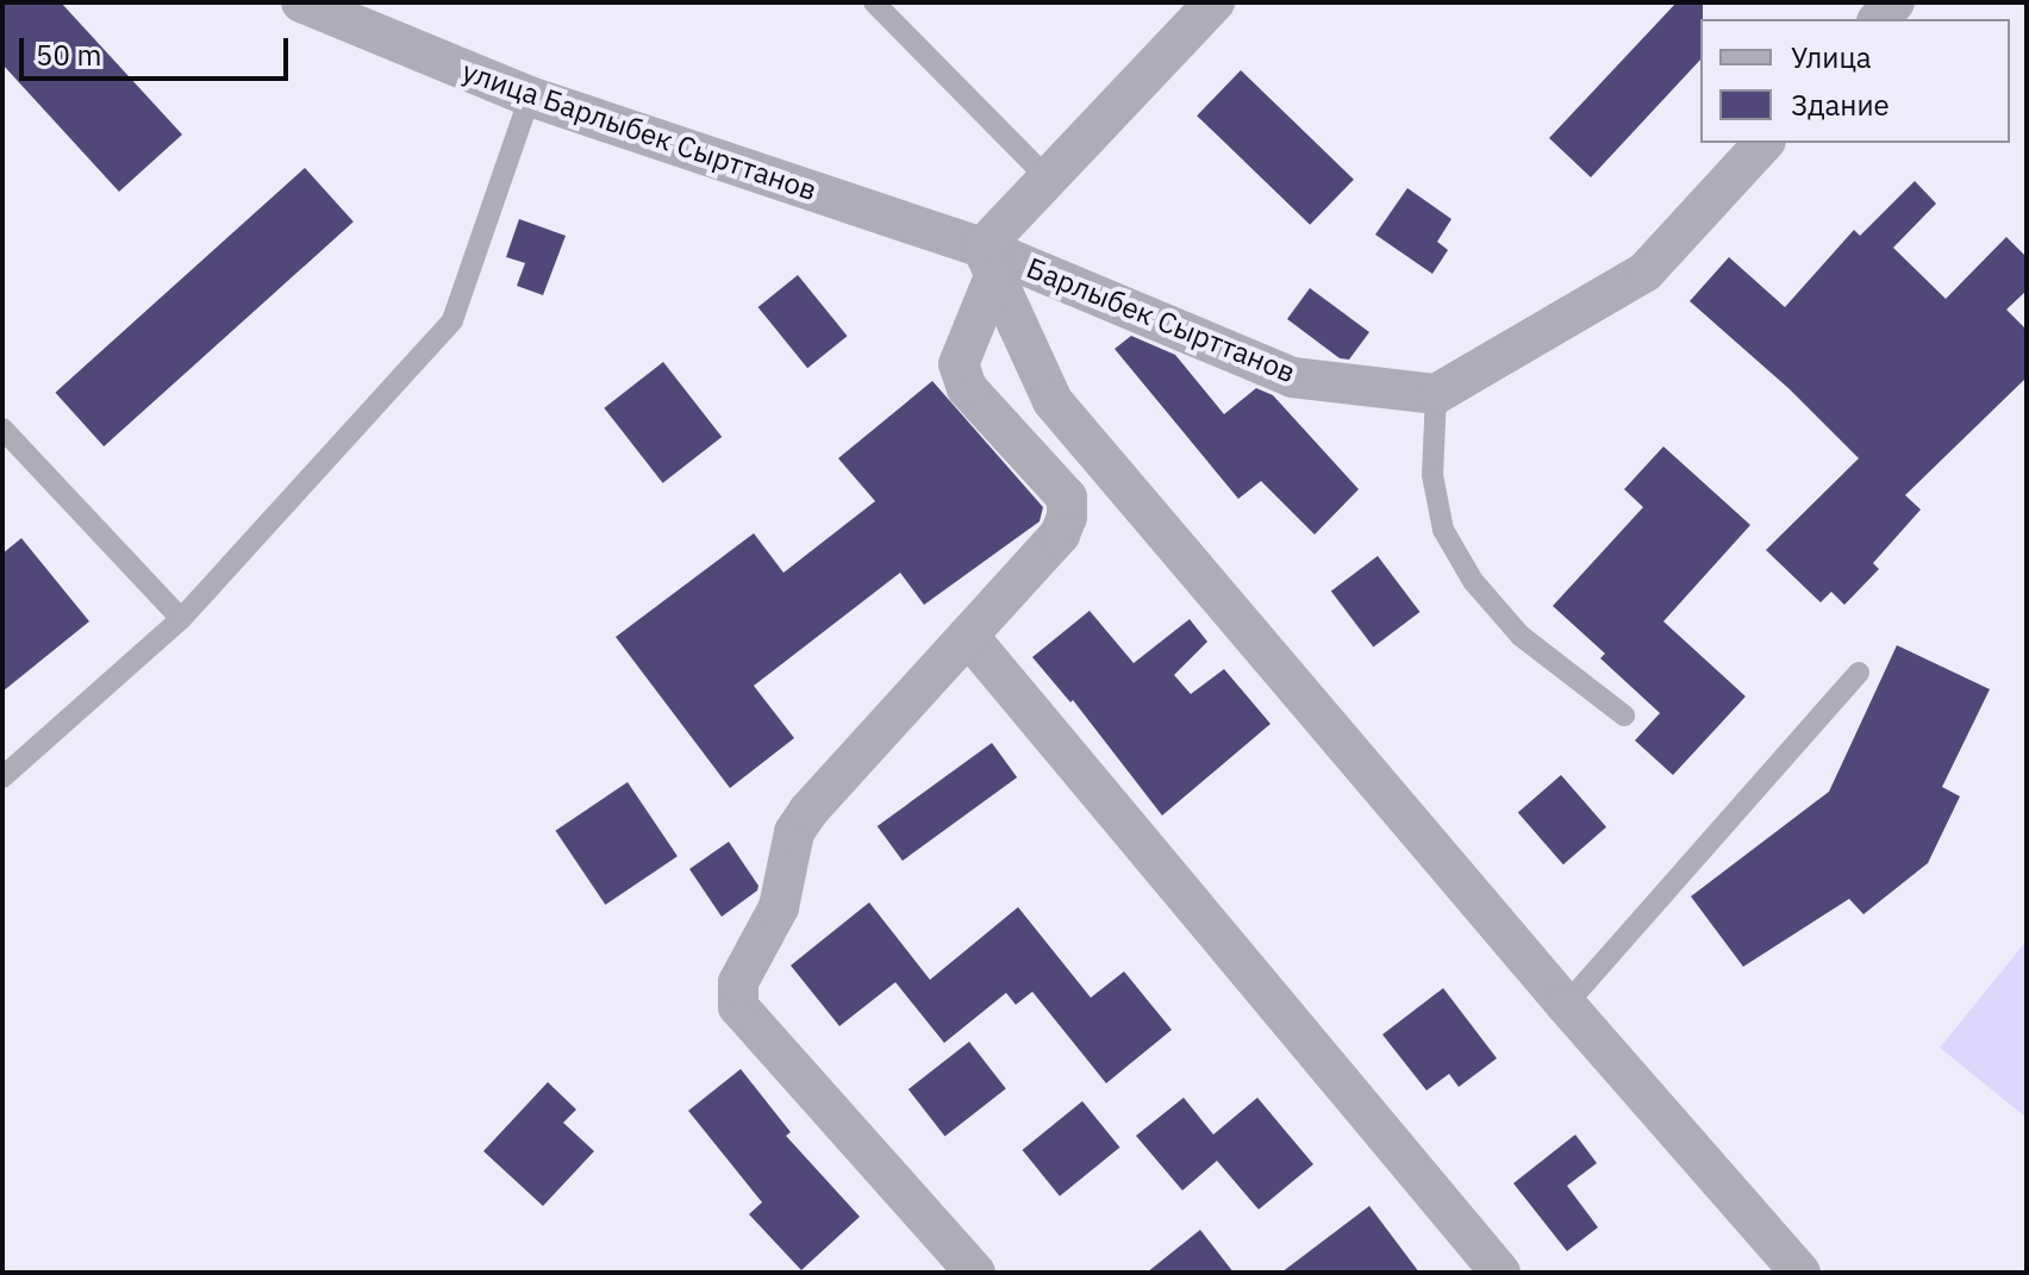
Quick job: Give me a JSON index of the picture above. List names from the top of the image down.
{
  "streets": {
    "street": ["улица Барлыбек Сырттанов", "Барлыбек Сырттанов"]
  },
  "crossings": [
    ["улица Барлыбек Сырттанов", "Барлыбек Сырттанов"]
  ],
  "legend": ["Улица", "Здание"],
  "scale_bar": "50 m"
}
